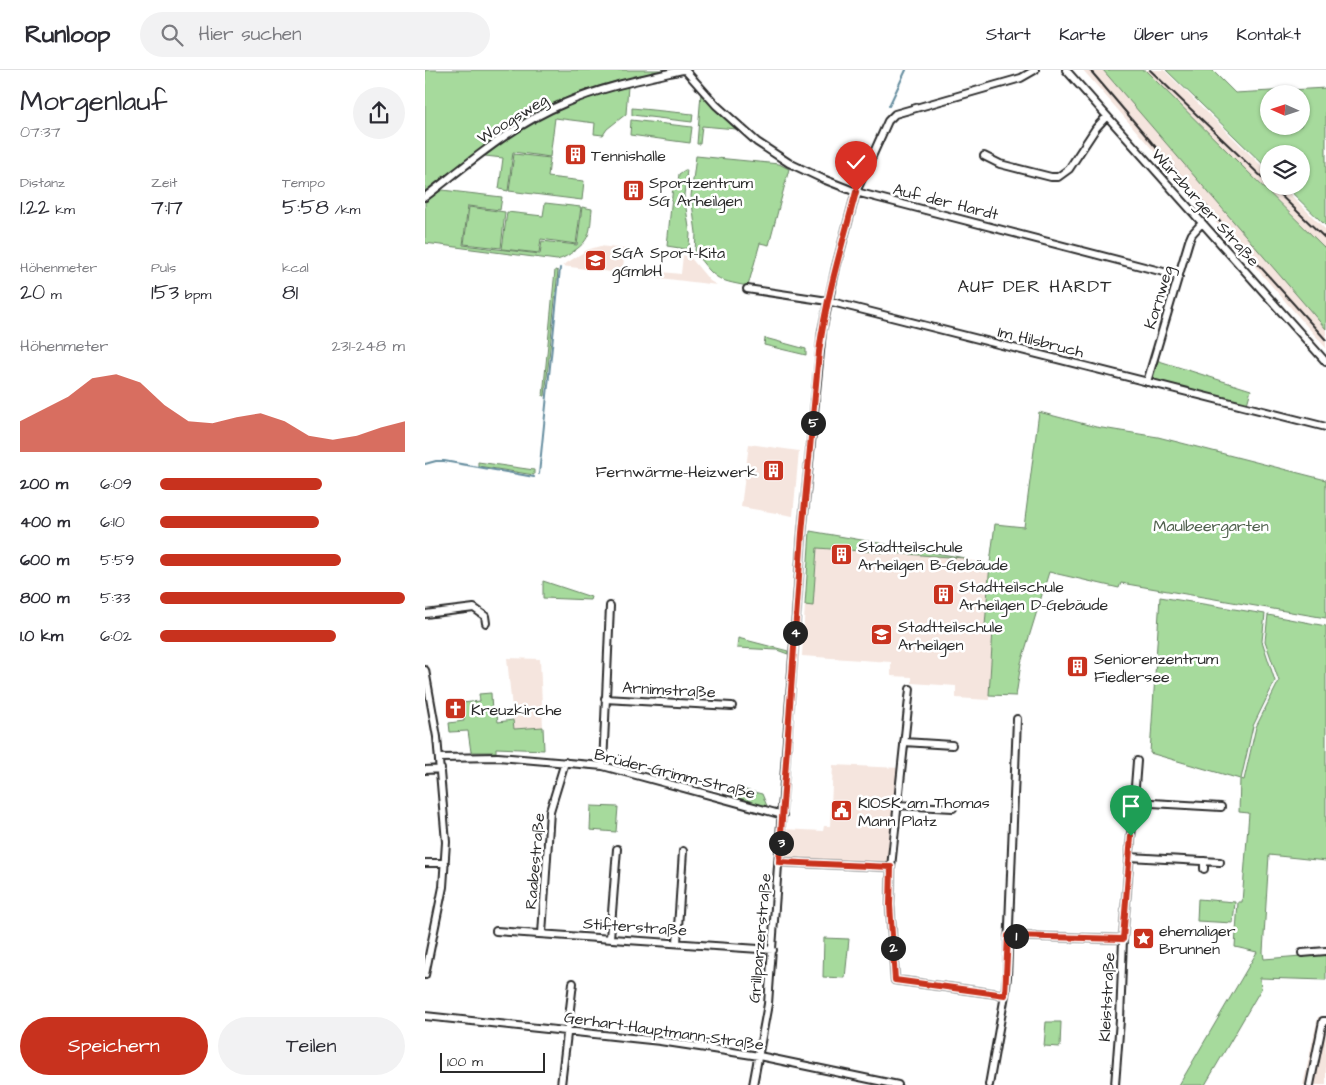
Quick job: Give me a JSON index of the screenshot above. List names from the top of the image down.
{
  "streets": {
    "street": [
      "Woogsweg",
      "Auf der Hardt",
      "Würzburger Straße",
      "Kornweg",
      "Im Hilsbruch",
      "Arnimstraße",
      "Brüder-Grimm-Straße",
      "Raabestraße",
      "Stifterstraße",
      "Grillparzerstraße",
      "Kleiststraße",
      "Gerhart-Hauptmann-Straße"
    ]
  },
  "crossings": [
    ["Woogsweg", "Auf der Hardt"],
    ["Auf der Hardt", "Kornweg"],
    ["Auf der Hardt", "Grillparzerstraße"],
    ["Würzburger Straße", "Kornweg"],
    ["Kornweg", "Im Hilsbruch"],
    ["Im Hilsbruch", "Grillparzerstraße"],
    ["Brüder-Grimm-Straße", "Raabestraße"],
    ["Brüder-Grimm-Straße", "Grillparzerstraße"],
    ["Raabestraße", "Stifterstraße"],
    ["Stifterstraße", "Grillparzerstraße"],
    ["Grillparzerstraße", "Gerhart-Hauptmann-Straße"]
  ],
  "districts": ["AUF DER HARDT"],
  "parks": ["Maulbeergarten"],
  "places": {
    "building": [
      "Tennishalle",
      "Sportzentrum SG Arheilgen",
      "Fernwärme-Heizwerk",
      "Stadtteilschule Arheilgen B-Gebäude",
      "Stadtteilschule Arheilgen D-Gebäude",
      "Seniorenzentrum Fiedlersee"
    ],
    "school or university": ["SGA Sport-Kita gGmbH", "Stadtteilschule Arheilgen"],
    "church": ["Kreuzkirche"],
    "public building": ["KIOSK am Thomas Mann Platz"],
    "place": ["ehemaliger Brunnen"]
  },
  "scale_bar": "100 m",
  "north": "left",
  "page": {
    "header": "Runloop",
    "search": "Hier suchen",
    "nav": [
      "Start",
      "Karte",
      "Über uns",
      "Kontakt"
    ],
    "heading": ["Morgenlauf", "07:37"],
    "stats": [
      ["Distanz", "1.22 km"],
      ["Zeit", "7:17"],
      ["Tempo", "5:58 /km"],
      ["Höhenmeter", "20 m"],
      ["Puls", "153 bpm"],
      ["kcal", "81"]
    ],
    "chart": ["Höhenmeter", "231–248 m"],
    "pins": [
      "5",
      "4",
      "3",
      "1",
      "2"
    ],
    "list": [
      {
        "name": "200 m",
        "note": "6:09"
      },
      {
        "name": "400 m",
        "note": "6:10"
      },
      {
        "name": "600 m",
        "note": "5:59"
      },
      {
        "name": "800 m",
        "note": "5:33"
      },
      {
        "name": "1.0 km",
        "note": "6:02"
      }
    ],
    "buttons": ["Speichern", "Teilen"],
    "scale": "100 m"
  }
}
